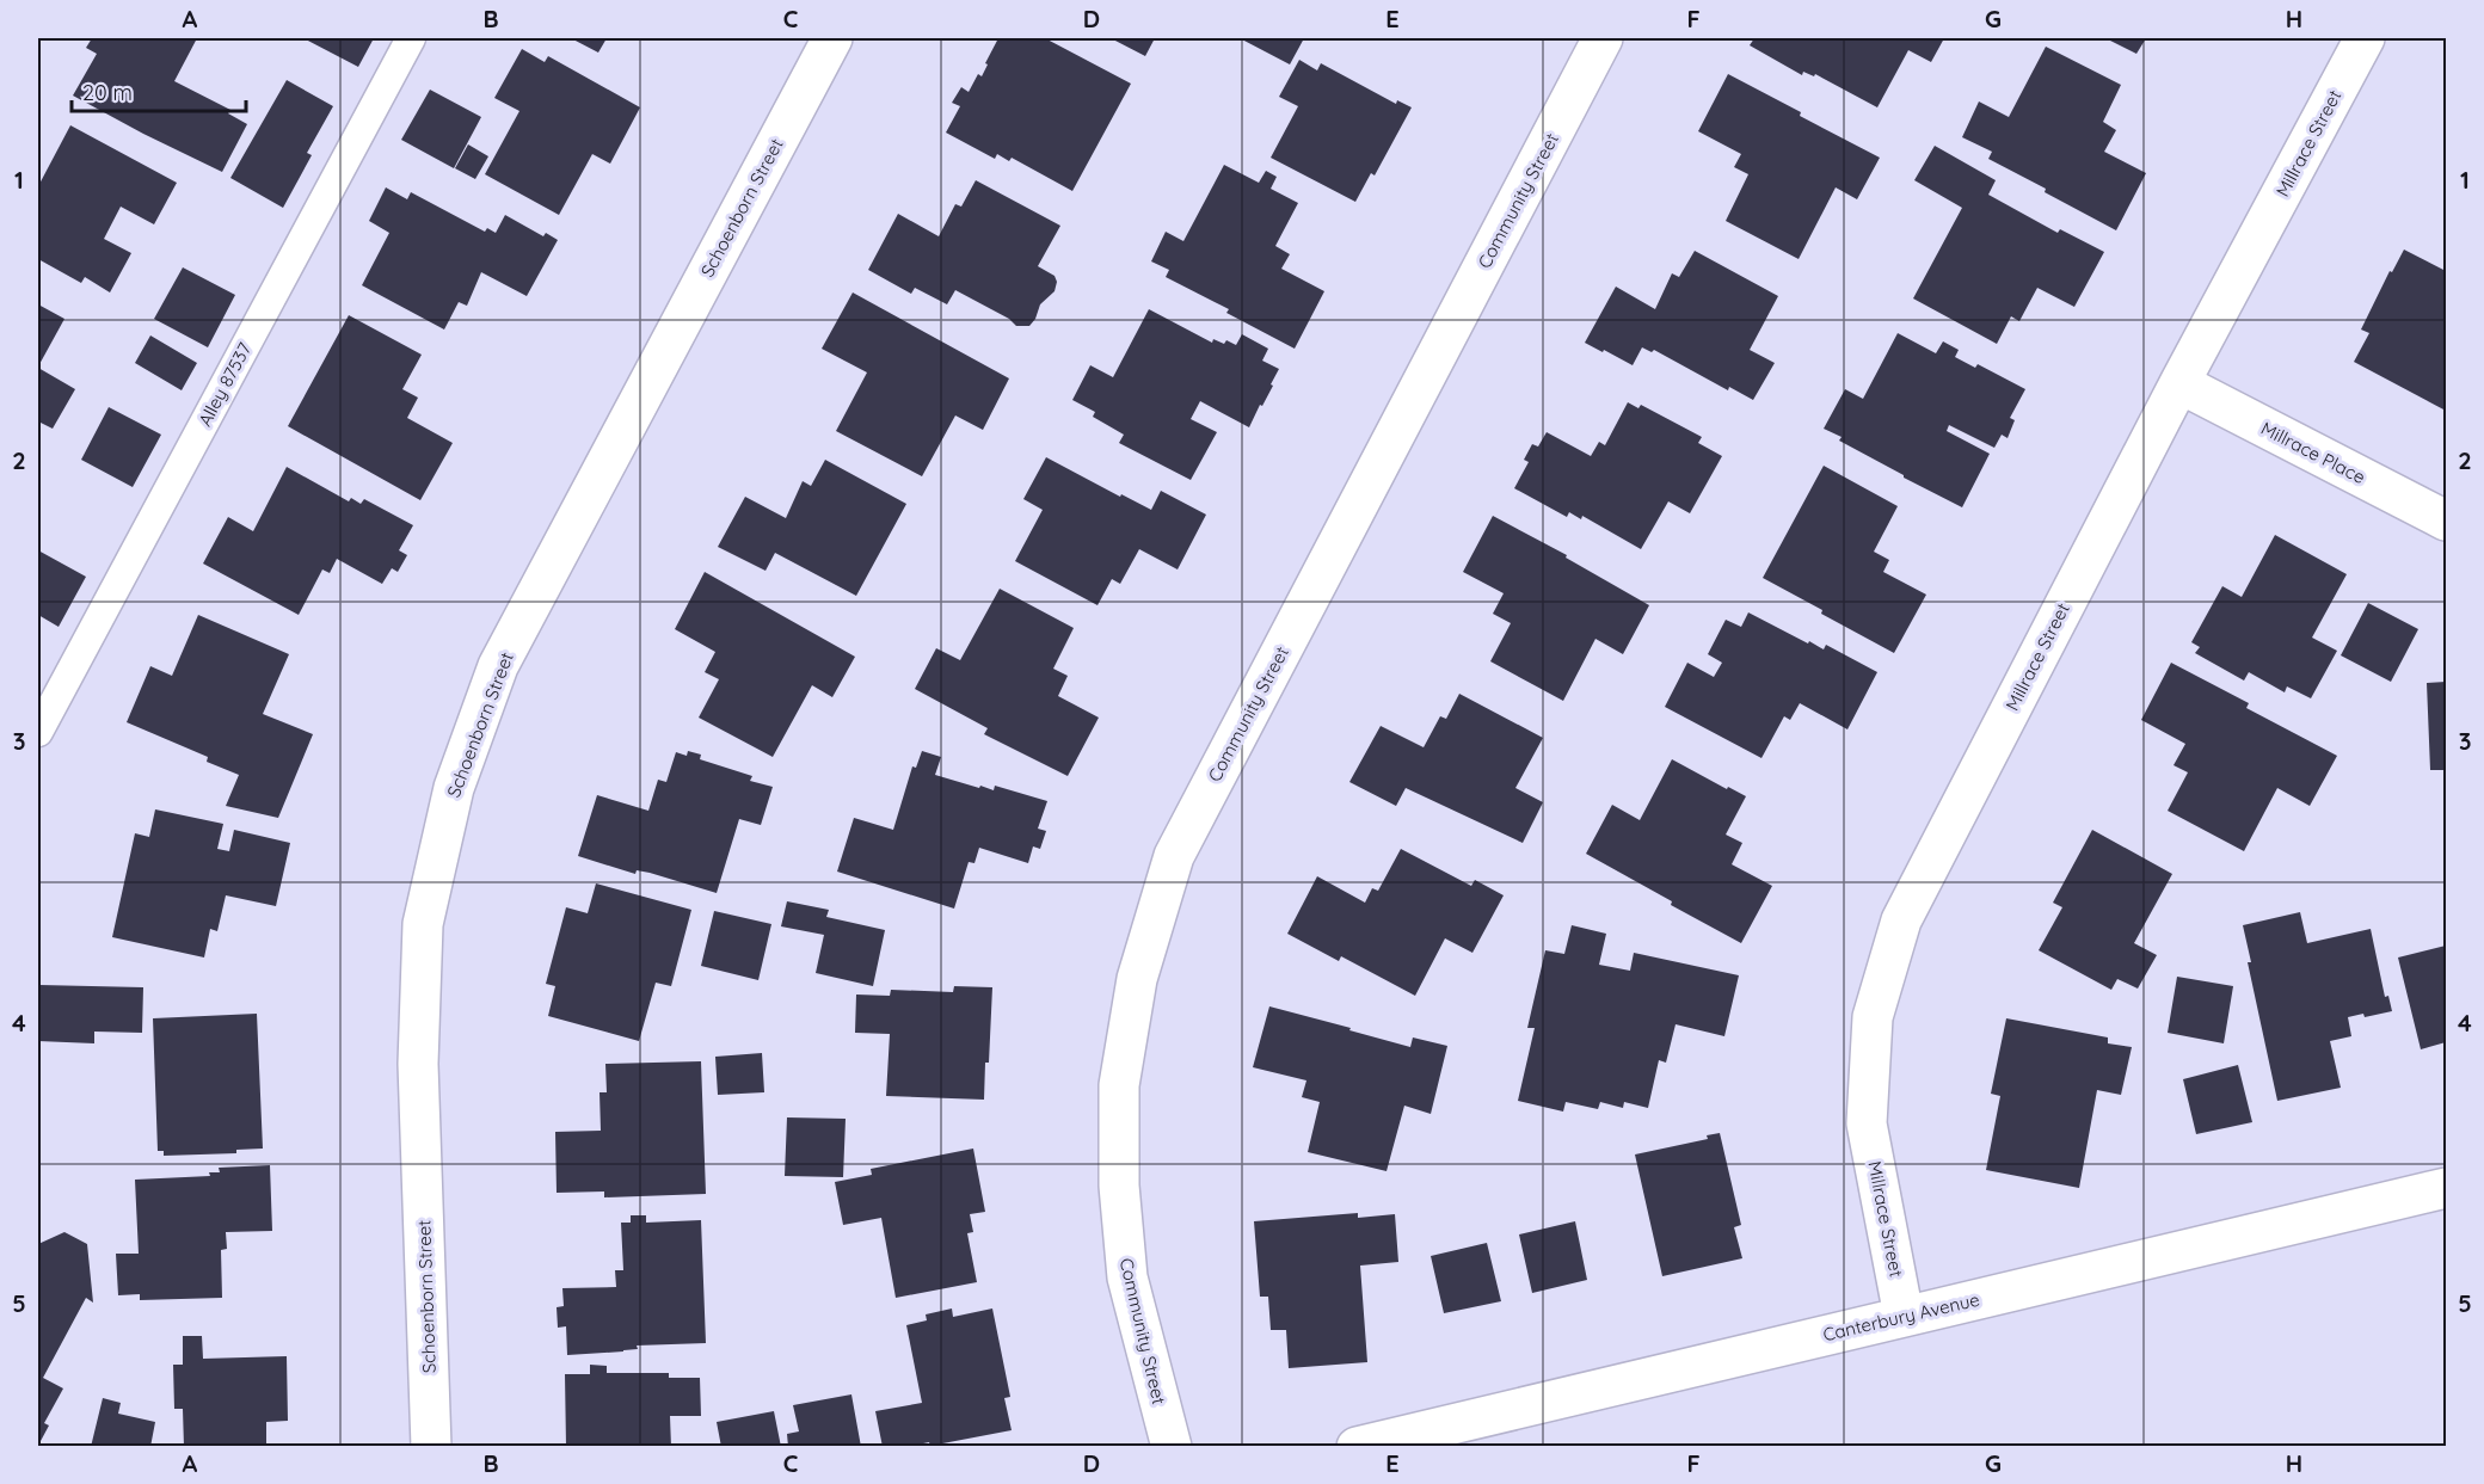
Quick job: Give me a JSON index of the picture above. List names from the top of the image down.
{
  "streets": {
    "street": [
      "Millrace Street",
      "Community Street",
      "Schoenborn Street",
      "Millrace Place",
      "Canterbury Avenue"
    ],
    "lane": ["Alley 87537"]
  },
  "crossings": [
    ["Millrace Street", "Millrace Place"],
    ["Millrace Street", "Canterbury Avenue"]
  ],
  "scale_bar": "20 m",
  "grid": {
    "columns": [
      "A",
      "B",
      "C",
      "D",
      "E",
      "F",
      "G",
      "H"
    ],
    "rows": [
      "1",
      "2",
      "3",
      "4",
      "5"
    ]
  }
}
